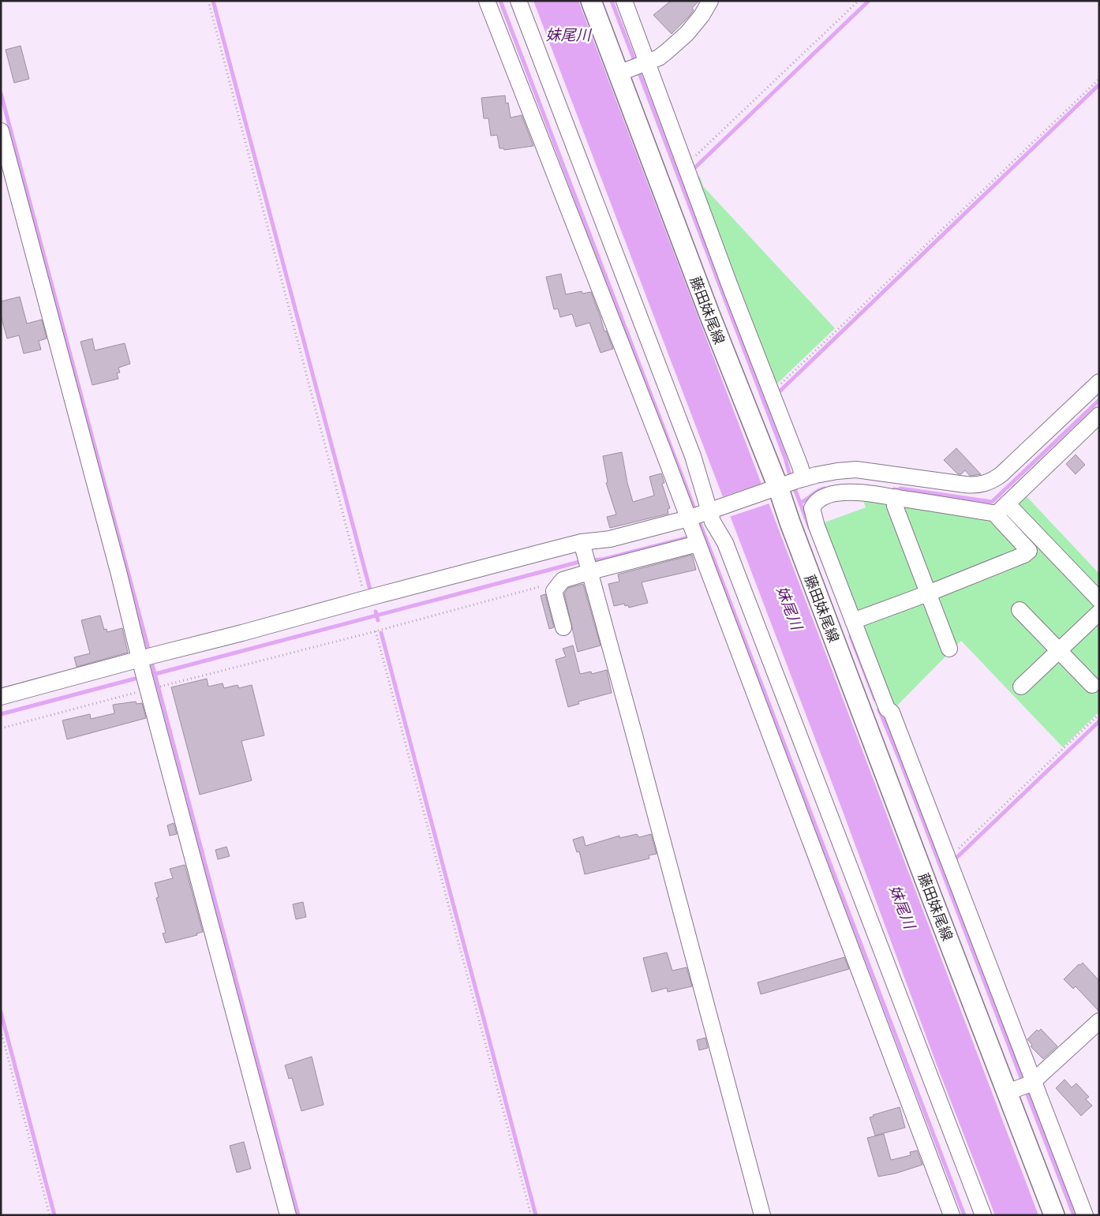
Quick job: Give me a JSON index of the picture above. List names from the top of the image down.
{
  "streets": {
    "main road": ["藤田妹尾線"]
  },
  "water": ["妹尾川"]
}
